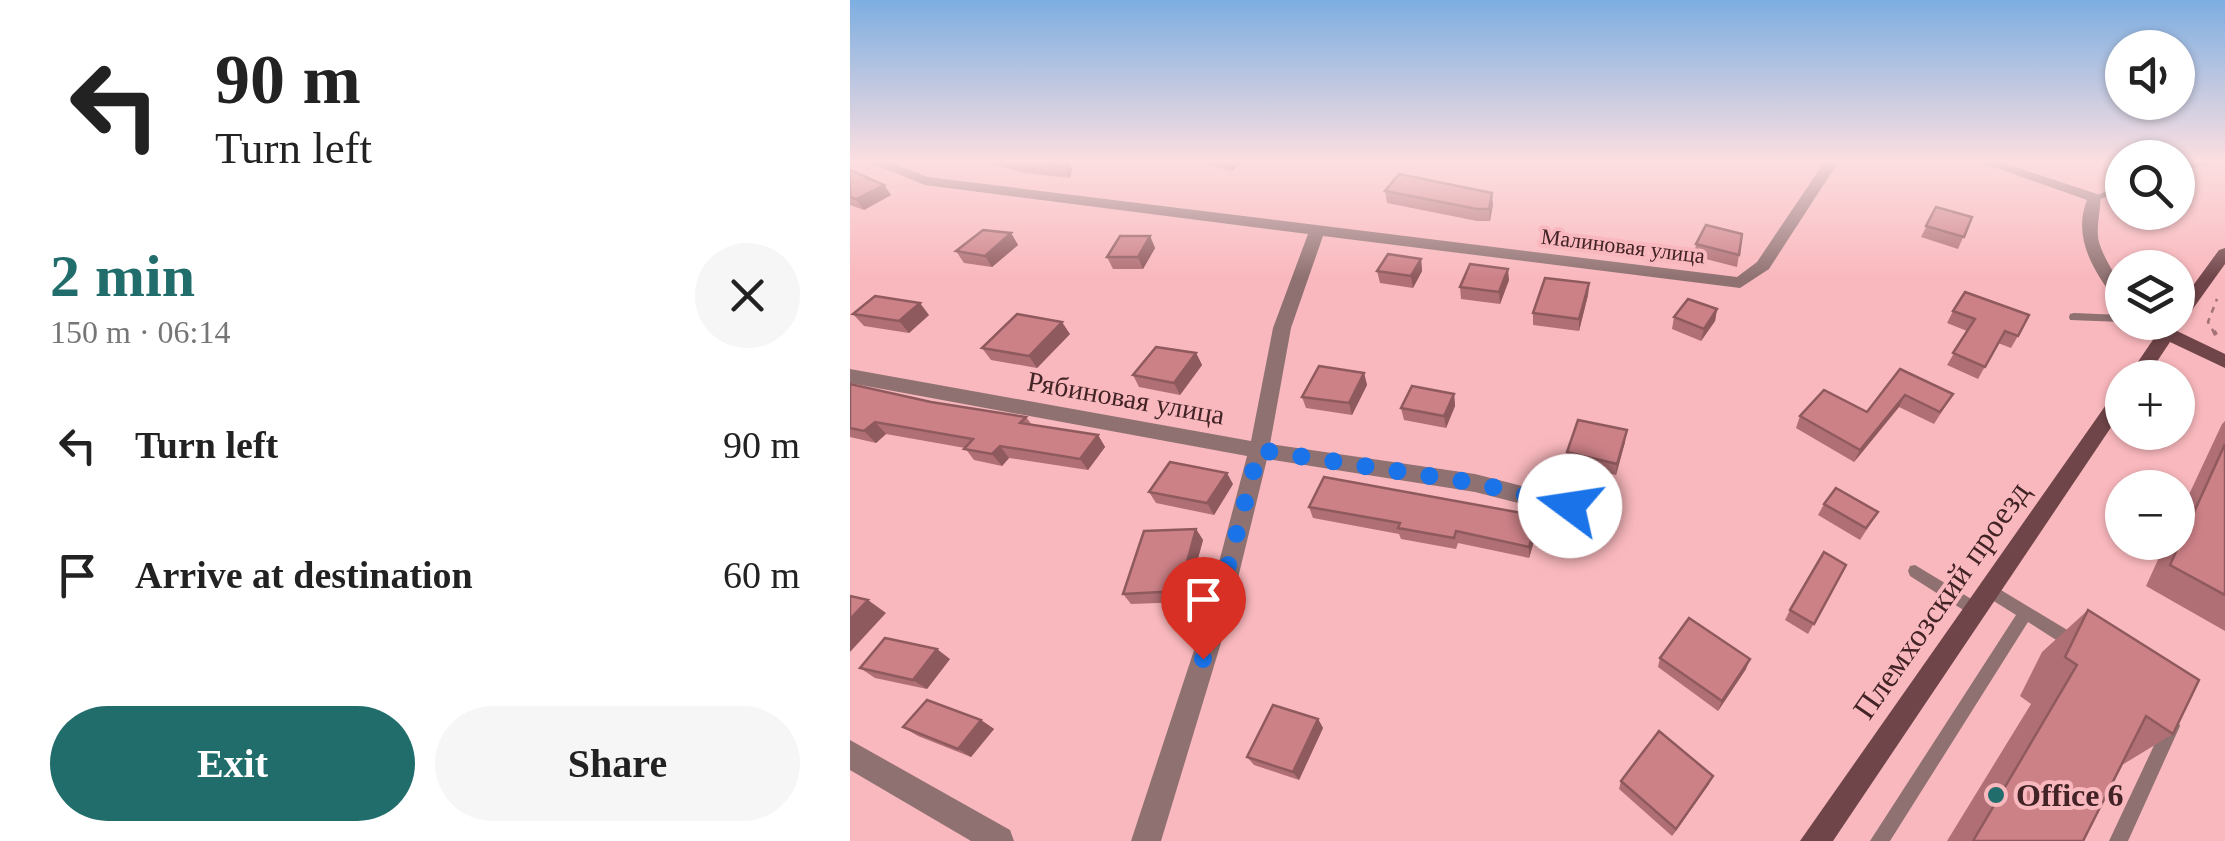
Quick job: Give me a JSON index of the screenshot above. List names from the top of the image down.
{
  "streets": {
    "main road": ["Племхозский проезд"],
    "street": ["Малиновая улица", "Рябиновая улица"]
  },
  "places": ["Office 6"],
  "page": {
    "turn": ["90 m", "Turn left"],
    "map_buttons": ["+", "−"],
    "heading": ["2 min", "150 m · 06:14"],
    "list": [
      {
        "name": "Turn left",
        "value": "90 m"
      },
      {
        "name": "Arrive at destination",
        "value": "60 m"
      }
    ],
    "buttons": ["Exit", "Share"]
  }
}
